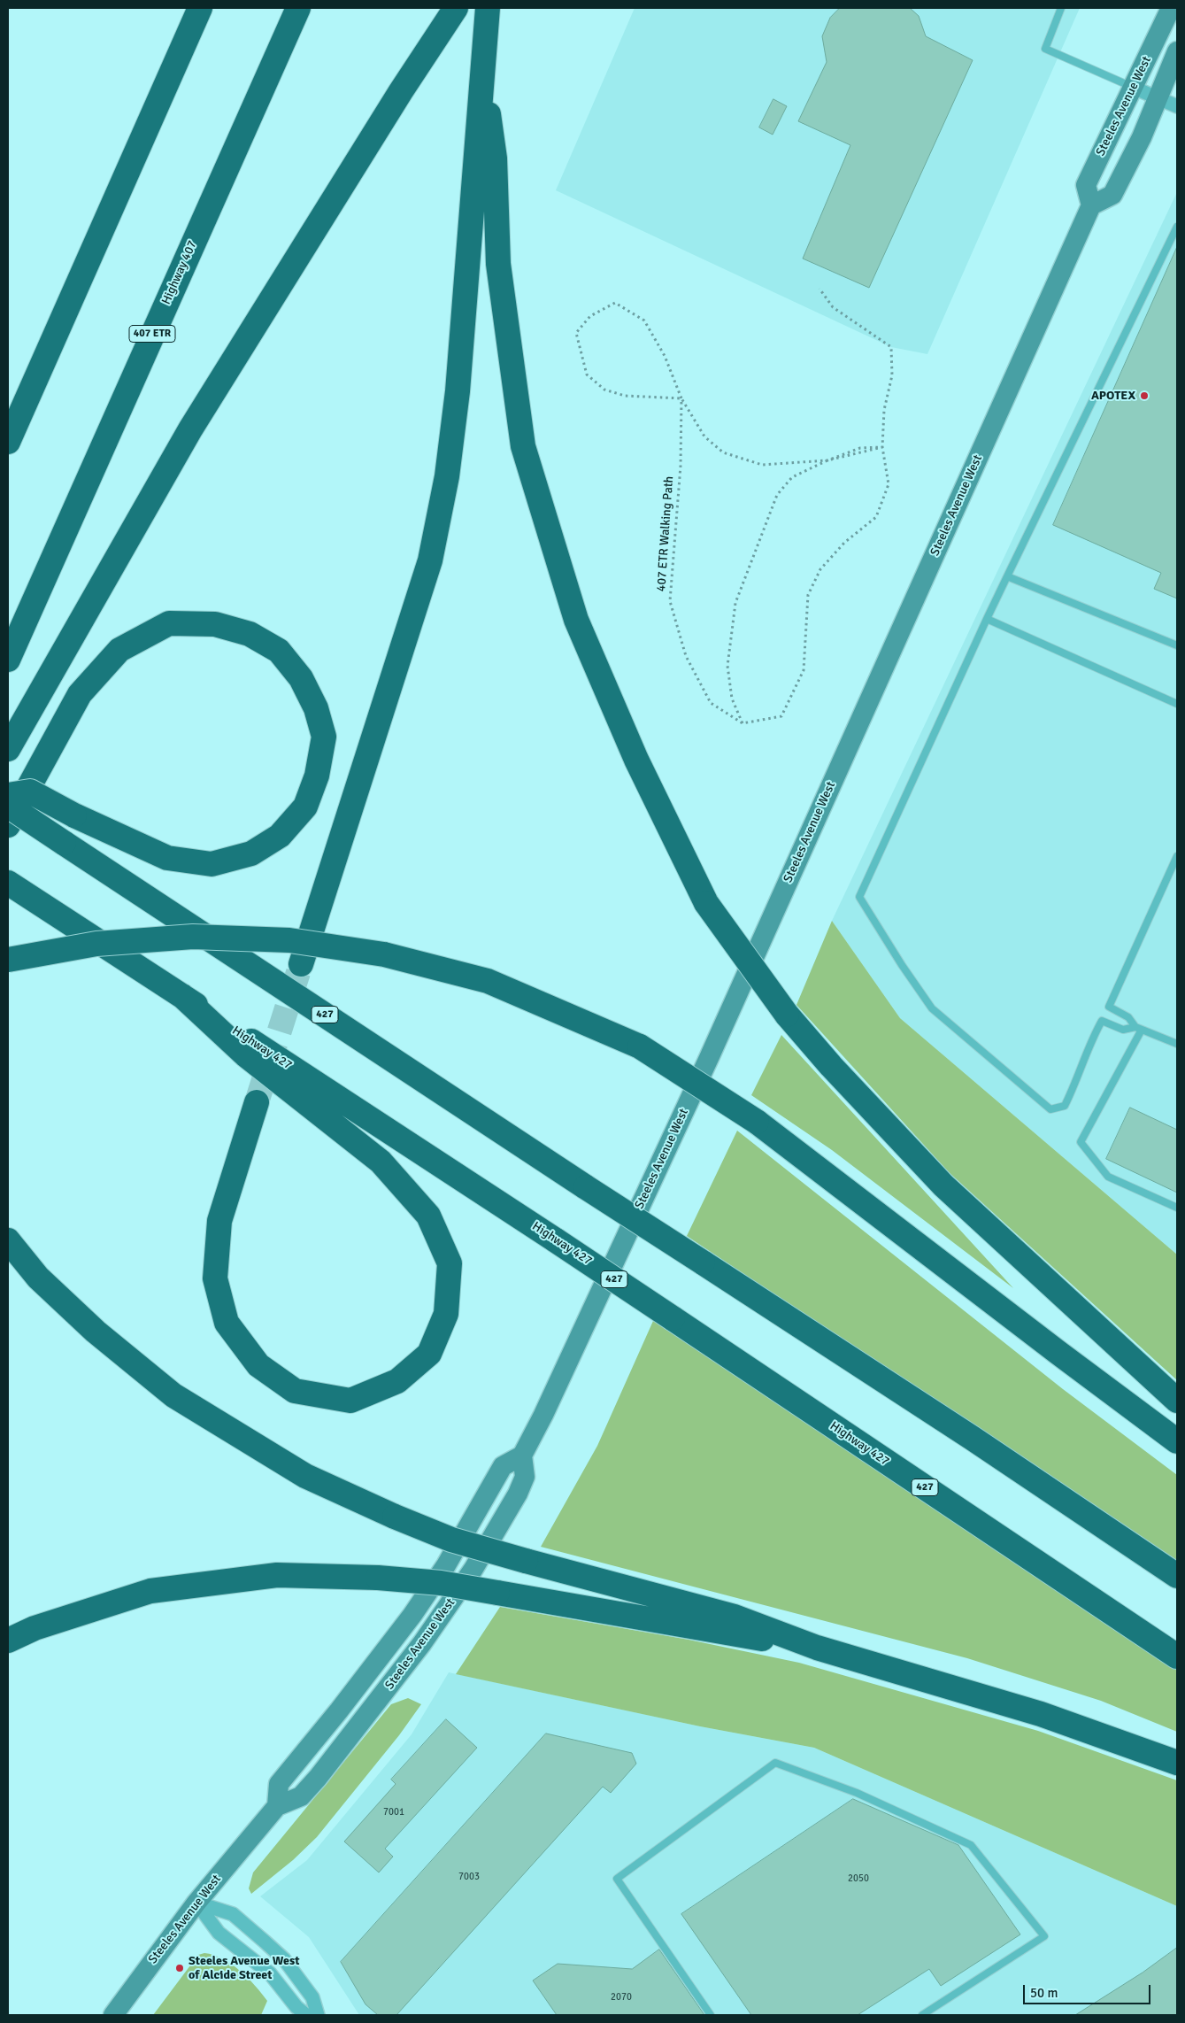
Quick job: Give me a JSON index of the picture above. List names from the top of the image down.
{
  "streets": {
    "highway": [
      "Highway 407",
      "407 ETR",
      "427",
      "Highway 427"
    ],
    "main road": ["Steeles Avenue West"],
    "path": ["407 ETR Walking Path"]
  },
  "places": ["APOTEX", "Steeles Avenue West of Alcide Street"],
  "house_numbers": [
    "7001",
    "7003",
    "2050",
    "2070"
  ],
  "scale_bar": "50 m"
}
